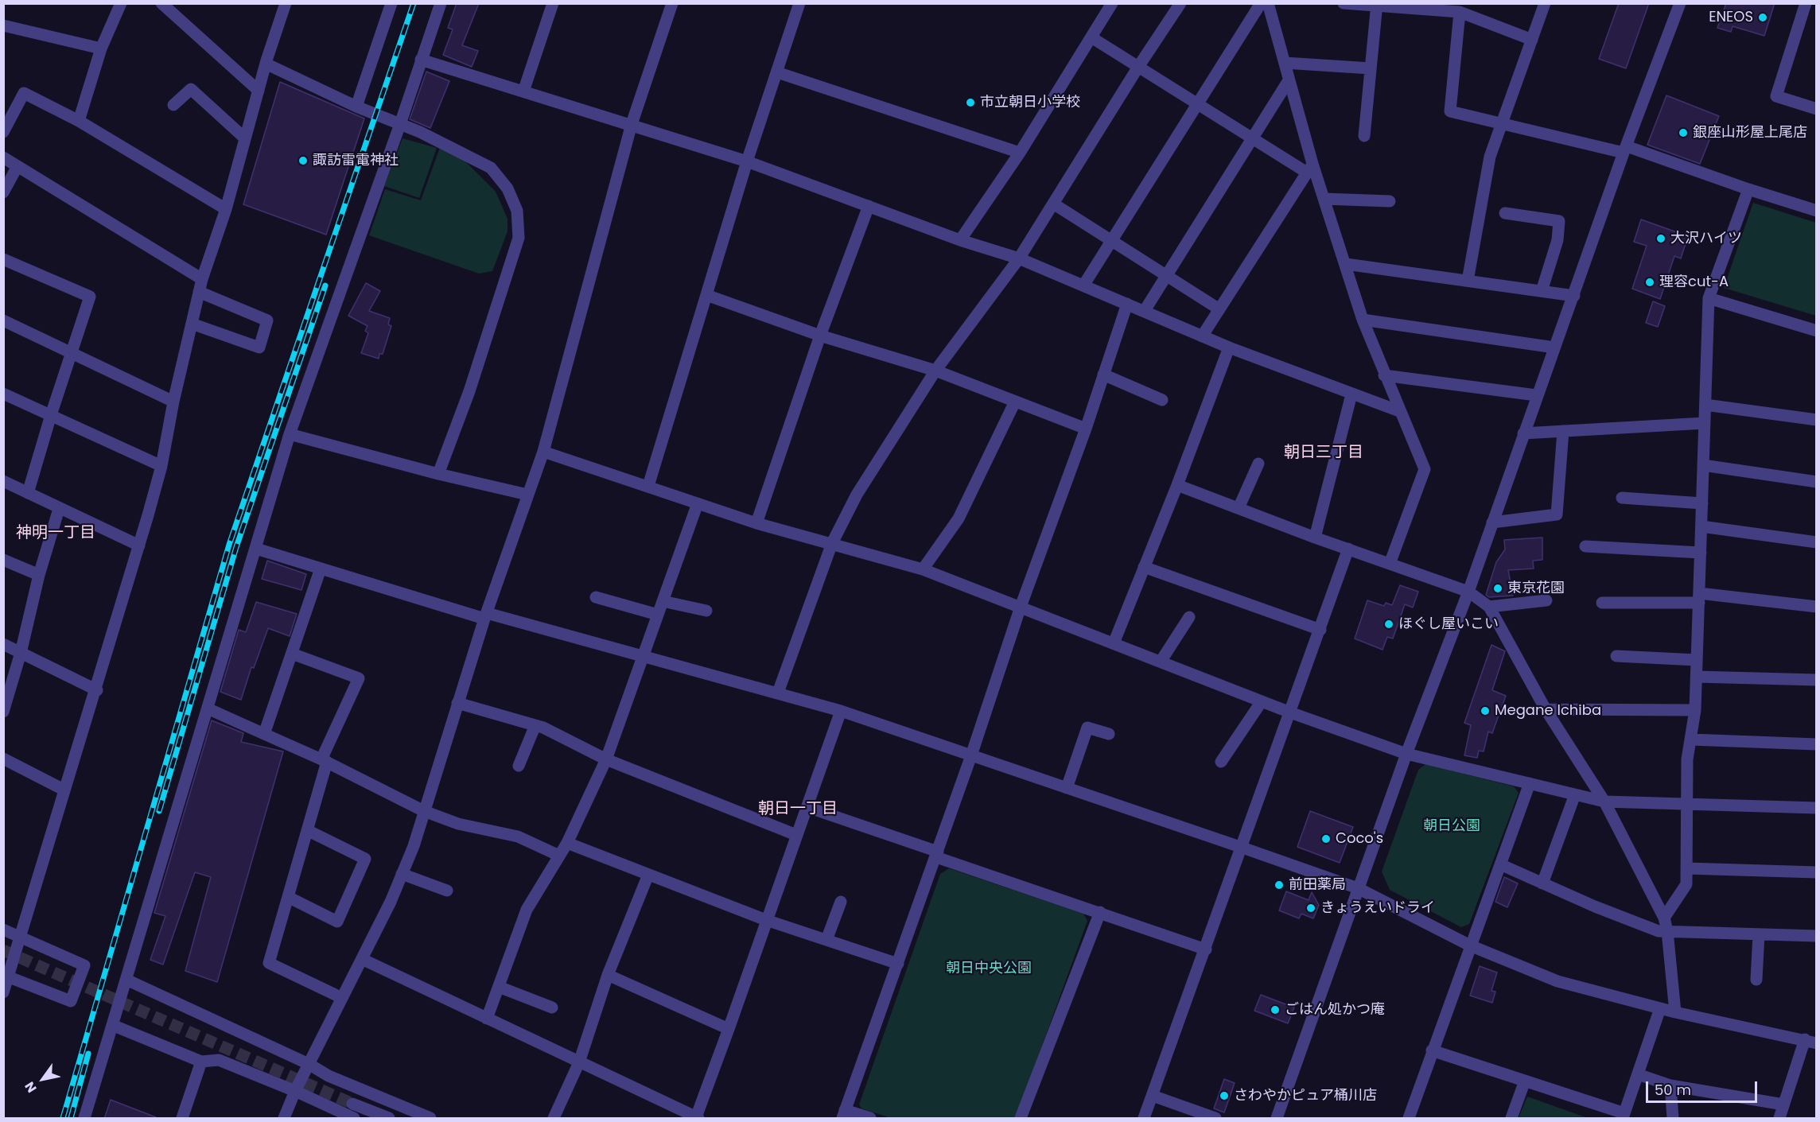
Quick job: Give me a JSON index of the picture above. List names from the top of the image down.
{
  "districts": ["朝日三丁目", "神明一丁目", "朝日一丁目"],
  "parks": ["朝日公園", "朝日中央公園"],
  "places": [
    "ENEOS",
    "市立朝日小学校",
    "銀座山形屋上尾店",
    "諏訪雷電神社",
    "大沢ハイツ",
    "理容cut-A",
    "東京花園",
    "ほぐし屋いこい",
    "Megane Ichiba",
    "Coco's",
    "前田薬局",
    "きょうえいドライ",
    "ごはん処かつ庵",
    "さわやかピュア桶川店"
  ],
  "scale_bar": "50 m",
  "north": "bottom left"
}
